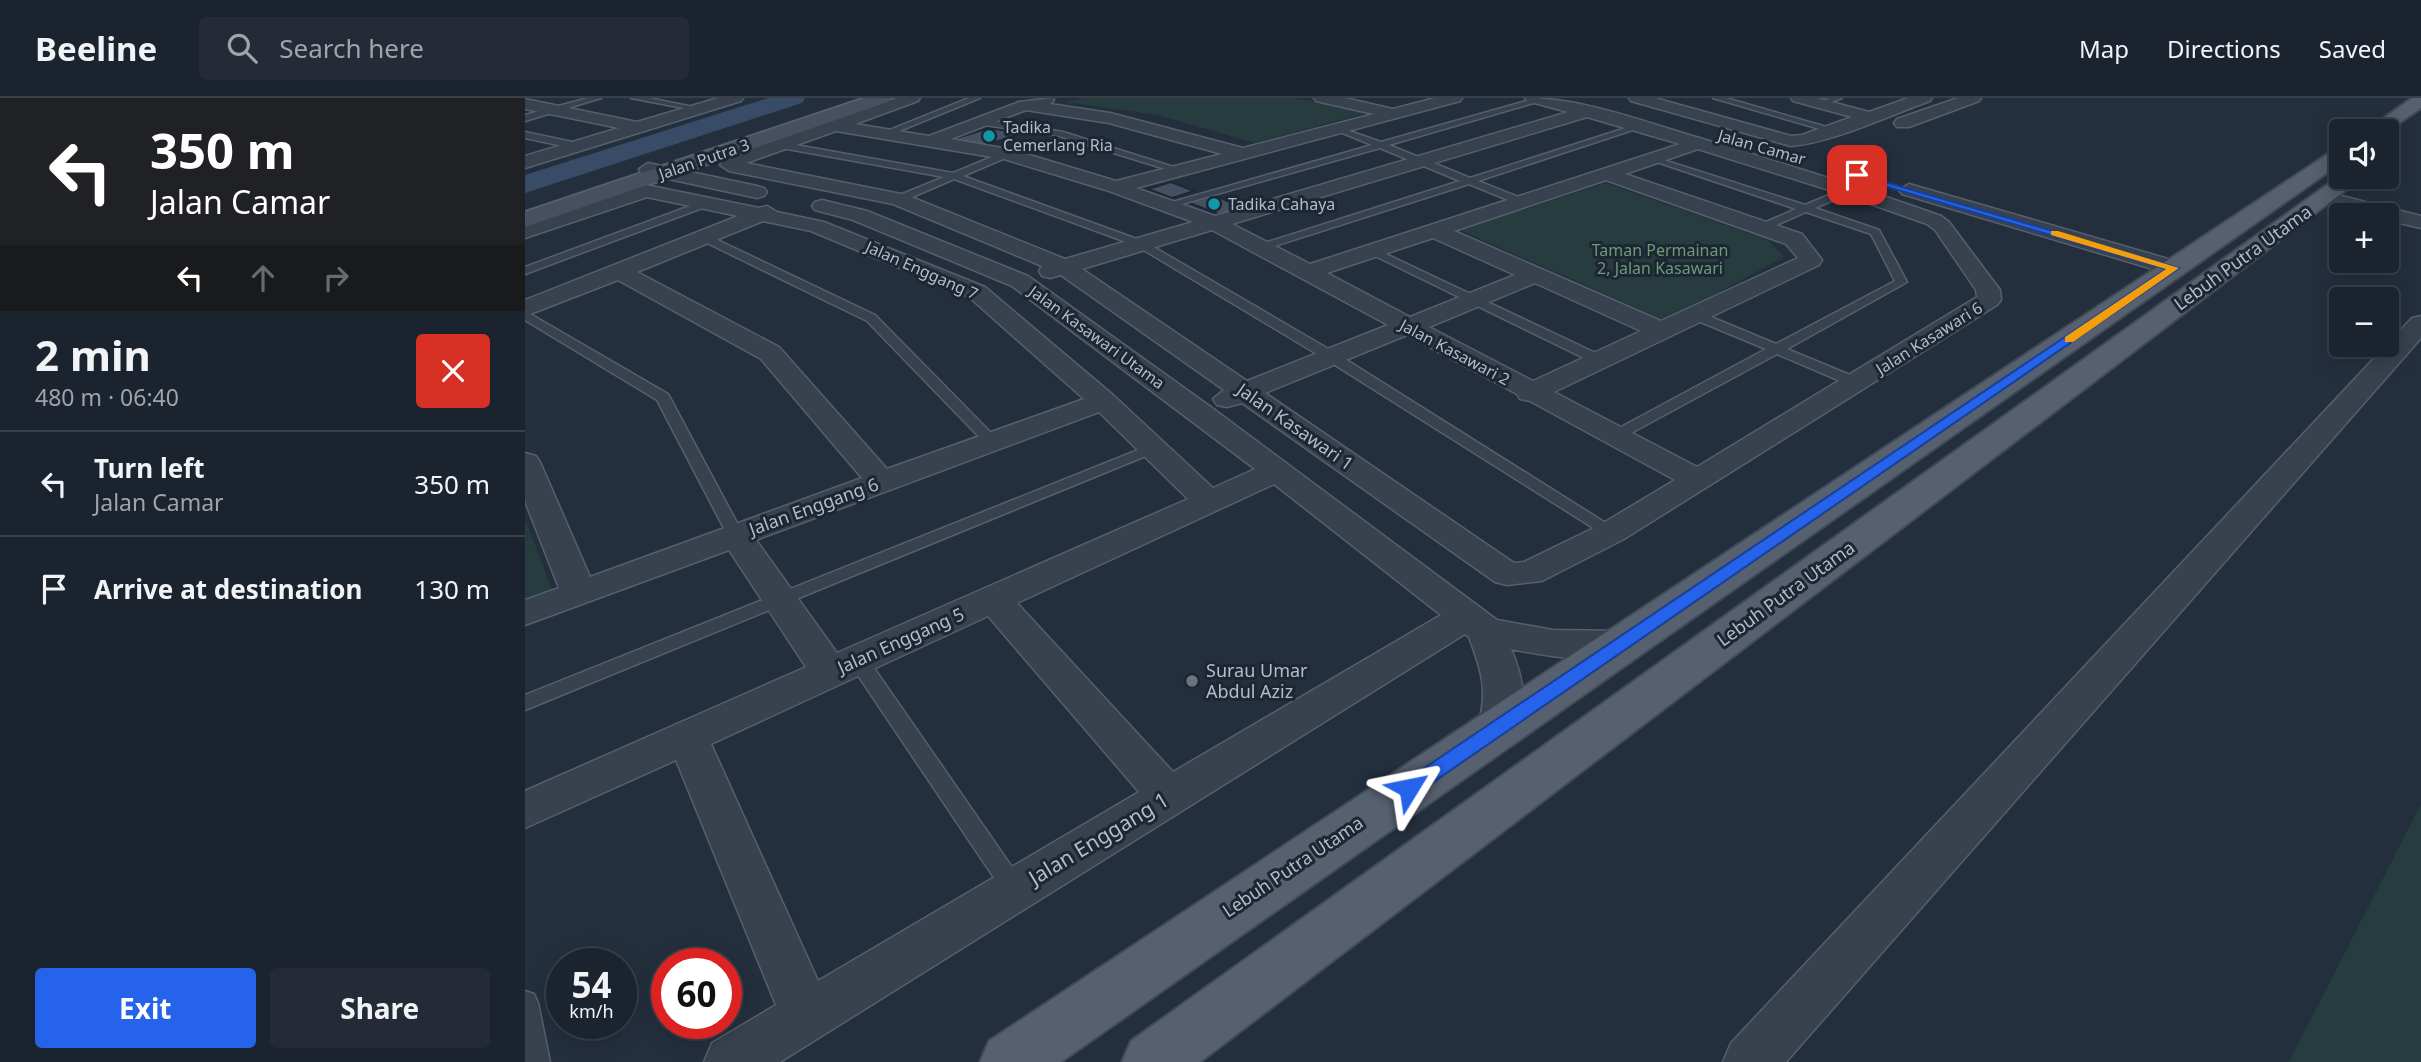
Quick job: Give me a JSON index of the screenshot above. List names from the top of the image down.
{
  "streets": {
    "main road": ["Lebuh Putra Utama"],
    "street": [
      "Jalan Camar",
      "Jalan Putra 3",
      "Jalan Enggang 7",
      "Jalan Kasawari Utama",
      "Jalan Kasawari 6",
      "Jalan Kasawari 2",
      "Jalan Kasawari 1",
      "Jalan Enggang 6",
      "Jalan Enggang 5",
      "Jalan Enggang 1"
    ]
  },
  "crossings": [
    ["Jalan Camar", "Lebuh Putra Utama"],
    ["Jalan Camar", "Jalan Kasawari 6"],
    ["Jalan Putra 3", "Jalan Enggang 7"],
    ["Jalan Putra 3", "Jalan Kasawari Utama"],
    ["Jalan Enggang 7", "Jalan Kasawari Utama"],
    ["Jalan Enggang 7", "Jalan Enggang 6"],
    ["Jalan Enggang 7", "Jalan Enggang 5"],
    ["Jalan Kasawari Utama", "Jalan Enggang 5"],
    ["Jalan Kasawari Utama", "Jalan Enggang 1"],
    ["Jalan Kasawari 6", "Jalan Kasawari 2"],
    ["Jalan Kasawari 6", "Jalan Kasawari 1"]
  ],
  "parks": ["Taman Permainan 2, Jalan Kasawari"],
  "places": ["Tadika Cemerlang Ria", "Tadika Cahaya", "Surau Umar Abdul Aziz"],
  "page": {
    "header": "Beeline",
    "search": "Search here",
    "nav": ["Map", "Directions", "Saved"],
    "turn": ["350 m", "Jalan Camar"],
    "map_buttons": ["+", "−"],
    "heading": ["2 min", "480 m · 06:40"],
    "list": [
      {
        "name": "Turn left",
        "note": "Jalan Camar",
        "value": "350 m"
      },
      {
        "name": "Arrive at destination",
        "value": "130 m"
      }
    ],
    "speed": "54 km/h",
    "limit": "60",
    "buttons": ["Exit", "Share"]
  }
}
